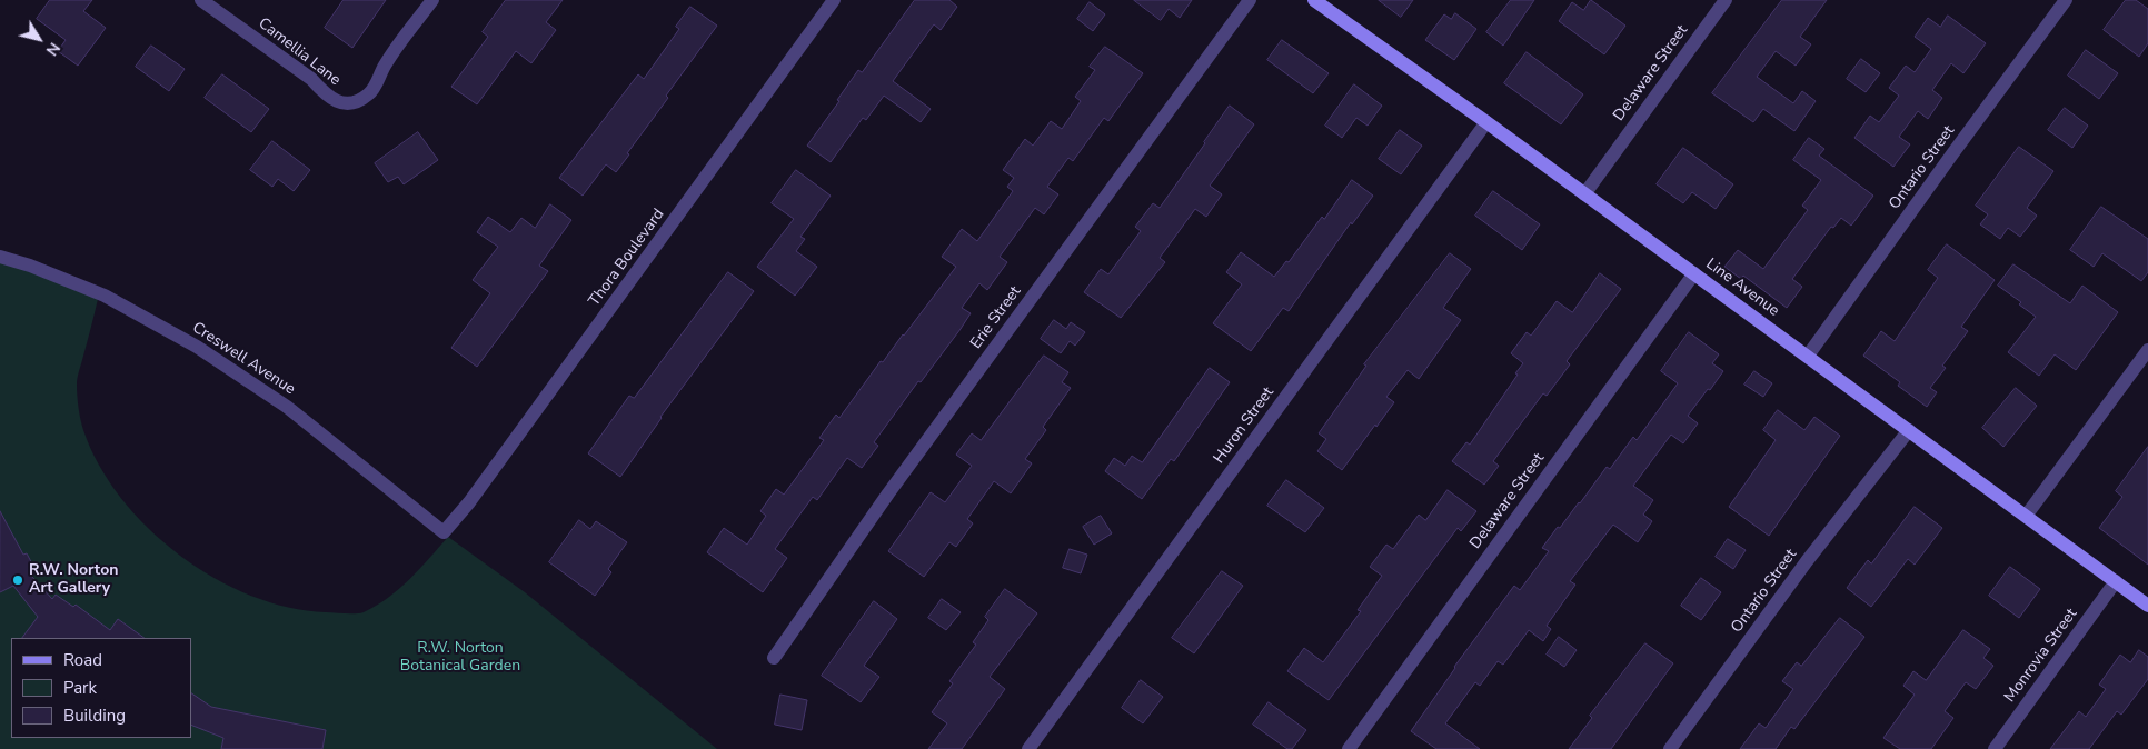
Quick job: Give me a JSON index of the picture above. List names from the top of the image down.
{
  "streets": {
    "main road": ["Line Avenue"],
    "street": [
      "Camellia Lane",
      "Delaware Street",
      "Ontario Street",
      "Thora Boulevard",
      "Erie Street",
      "Creswell Avenue",
      "Huron Street",
      "Monrovia Street"
    ]
  },
  "crossings": [
    ["Delaware Street", "Line Avenue"],
    ["Ontario Street", "Line Avenue"],
    ["Thora Boulevard", "Creswell Avenue"],
    ["Line Avenue", "Huron Street"],
    ["Line Avenue", "Monrovia Street"]
  ],
  "parks": ["R.W. Norton Botanical Garden"],
  "places": ["R.W. Norton Art Gallery"],
  "legend": ["Road", "Park", "Building"],
  "north": "bottom right"
}
